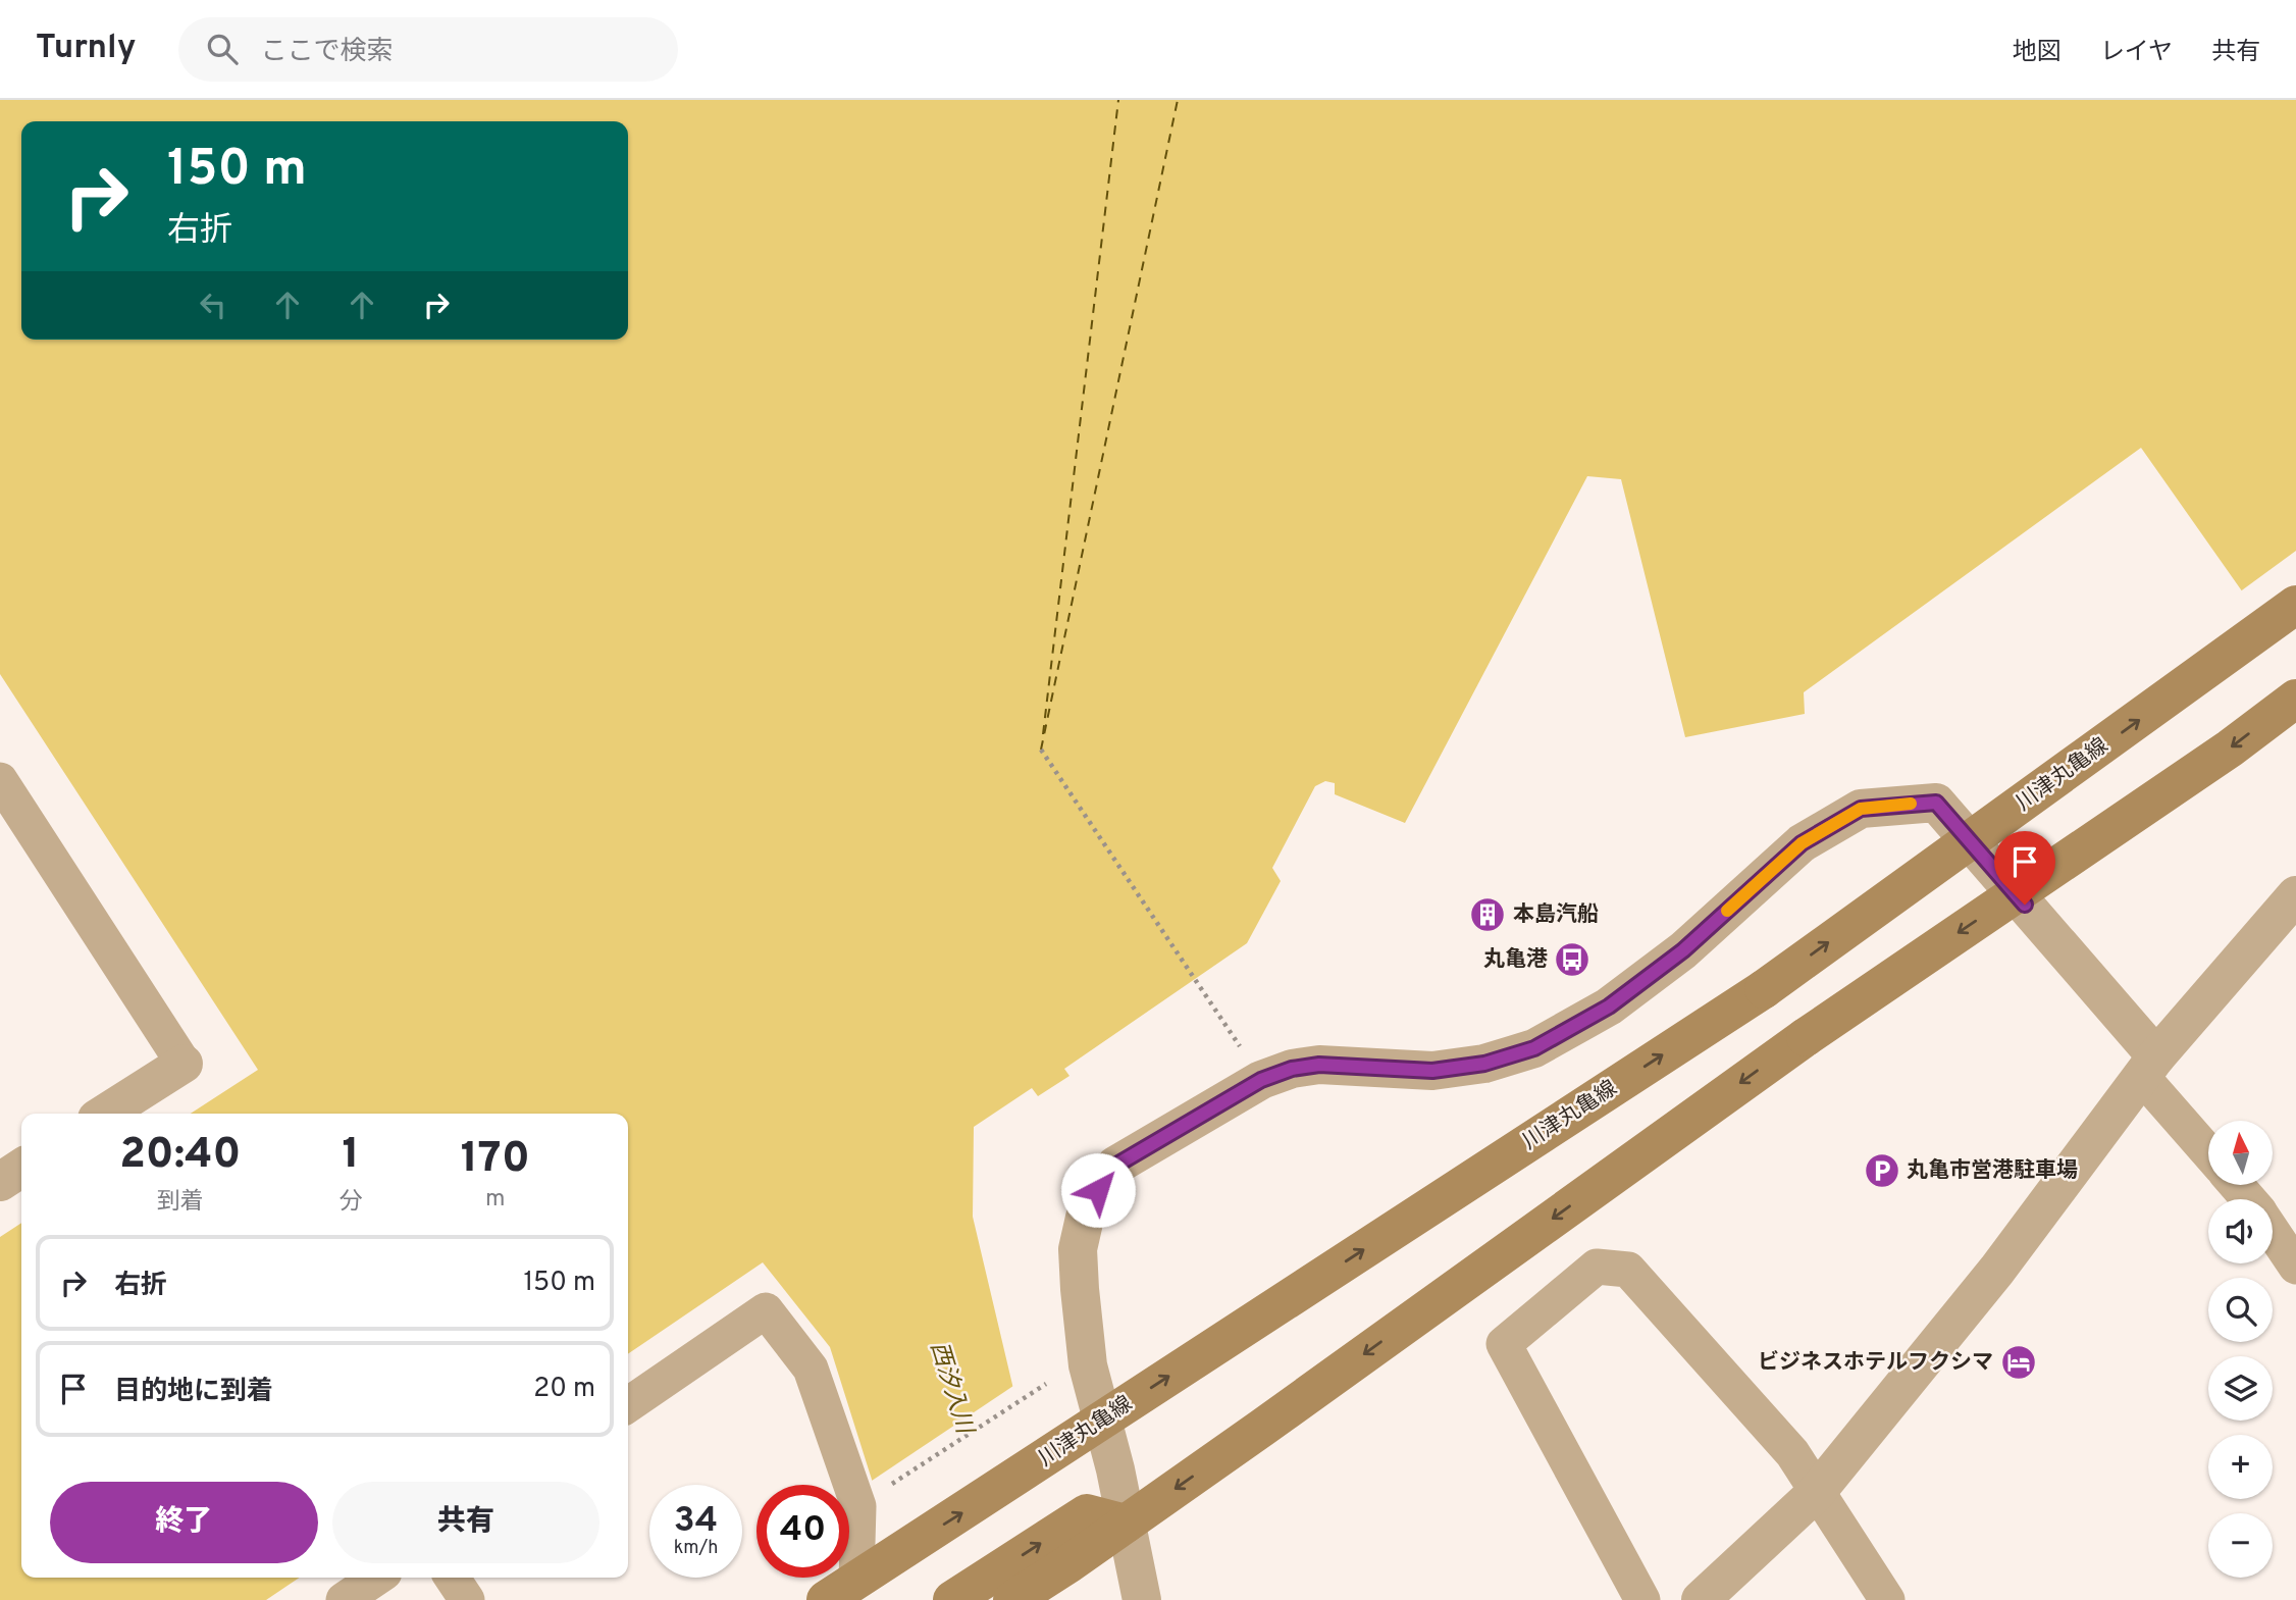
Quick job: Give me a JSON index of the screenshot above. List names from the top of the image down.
{
  "streets": {
    "main road": ["川津丸亀線"]
  },
  "water": ["西汐入川"],
  "places": {
    "building": ["本島汽船"],
    "bus stop": ["丸亀港"],
    "parking": ["丸亀市営港駐車場"],
    "hotel": ["ビジネスホテルフクシマ"]
  },
  "north": "top",
  "page": {
    "header": "Turnly",
    "search": "ここで検索",
    "nav": ["地図", "レイヤ", "共有"],
    "turn": ["150 m", "右折"],
    "eta": [
      "20:40",
      "到着",
      "1",
      "分",
      "170",
      "m"
    ],
    "map_buttons": ["+", "−"],
    "list": [
      {
        "name": "右折",
        "value": "150 m"
      },
      {
        "name": "目的地に到着",
        "value": "20 m"
      }
    ],
    "buttons": ["終了", "共有"],
    "speed": "34 km/h",
    "limit": "40"
  }
}
